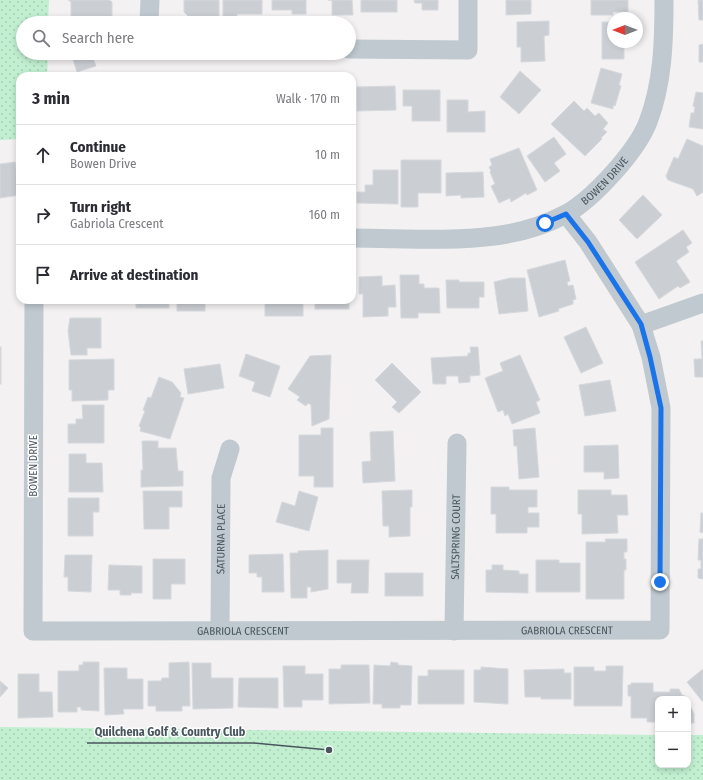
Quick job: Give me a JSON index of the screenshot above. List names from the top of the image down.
{
  "streets": {
    "street": [
      "BOWEN DRIVE",
      "SALTSPRING COURT",
      "SATURNA PLACE",
      "GABRIOLA CRESCENT"
    ]
  },
  "crossings": [
    ["BOWEN DRIVE", "GABRIOLA CRESCENT"],
    ["SALTSPRING COURT", "GABRIOLA CRESCENT"],
    ["SATURNA PLACE", "GABRIOLA CRESCENT"]
  ],
  "places": ["Quilchena Golf & Country Club"],
  "north": "left",
  "page": {
    "search": "Search here",
    "heading": ["3 min", "Walk · 170 m"],
    "list": [
      ["Continue", "Bowen Drive", "10 m"],
      ["Turn right", "Gabriola Crescent", "160 m"],
      "Arrive at destination"
    ],
    "map_buttons": ["+", "−"]
  }
}
